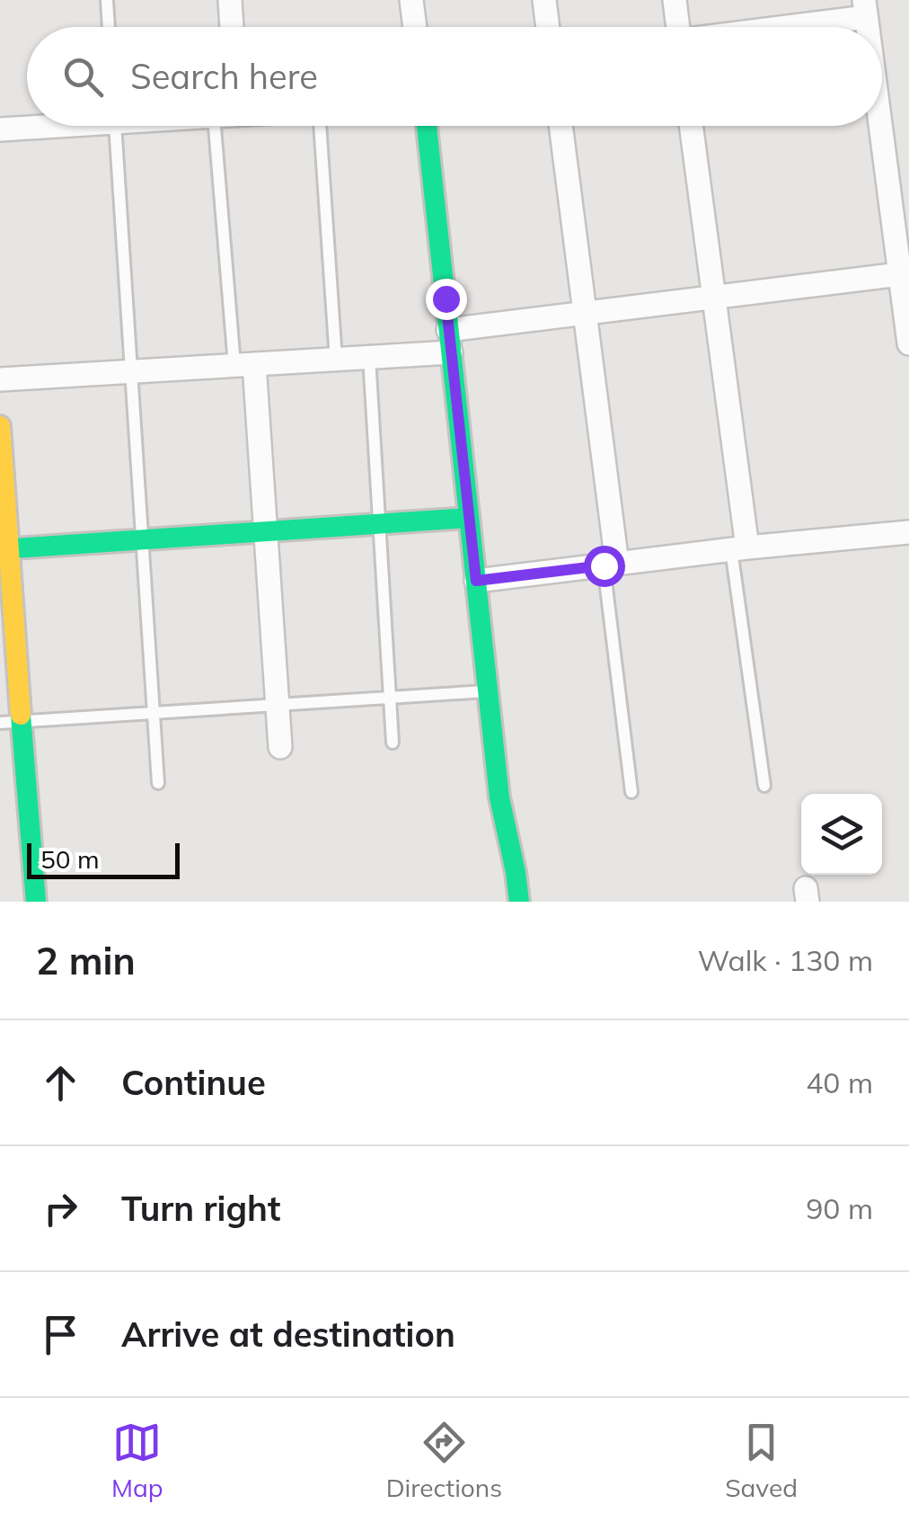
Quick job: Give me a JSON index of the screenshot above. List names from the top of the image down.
{
  "scale_bar": "50 m",
  "page": {
    "search": "Search here",
    "scale": "50 m",
    "heading": ["2 min", "Walk · 130 m"],
    "list": [
      ["Continue", "40 m"],
      ["Turn right", "90 m"],
      "Arrive at destination"
    ],
    "nav": ["Map", "Directions", "Saved"]
  }
}
